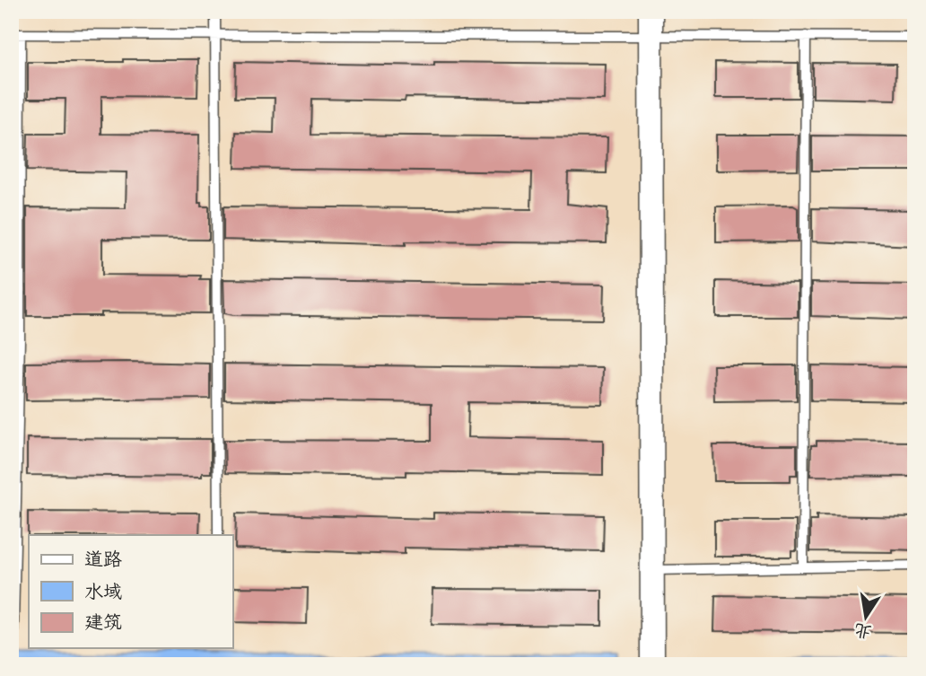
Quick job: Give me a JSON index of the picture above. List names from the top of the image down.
{
  "legend": ["道路", "水域", "建筑"],
  "north": "bottom"
}
